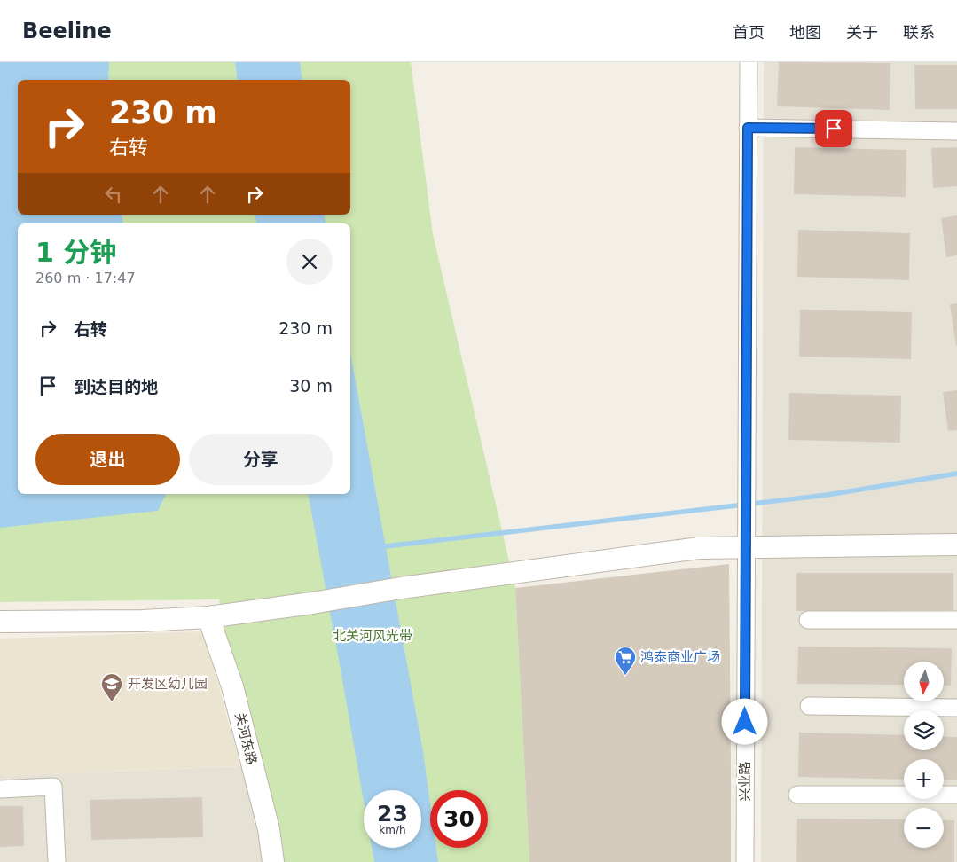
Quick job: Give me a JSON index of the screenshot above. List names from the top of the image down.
{
  "streets": {
    "street": ["关河东路", "兴业路"]
  },
  "parks": ["北关河风光带"],
  "places": {
    "supermarket": ["鸿泰商业广场"],
    "school or university": ["开发区幼儿园"]
  },
  "north": "bottom",
  "page": {
    "header": "Beeline",
    "nav": [
      "首页",
      "地图",
      "关于",
      "联系"
    ],
    "turn": ["230 m", "右转"],
    "heading": ["1 分钟", "260 m · 17:47"],
    "list": [
      {
        "name": "右转",
        "value": "230 m"
      },
      {
        "name": "到达目的地",
        "value": "30 m"
      }
    ],
    "buttons": ["退出", "分享"],
    "map_buttons": ["+", "−"],
    "speed": "23 km/h",
    "limit": "30"
  }
}
